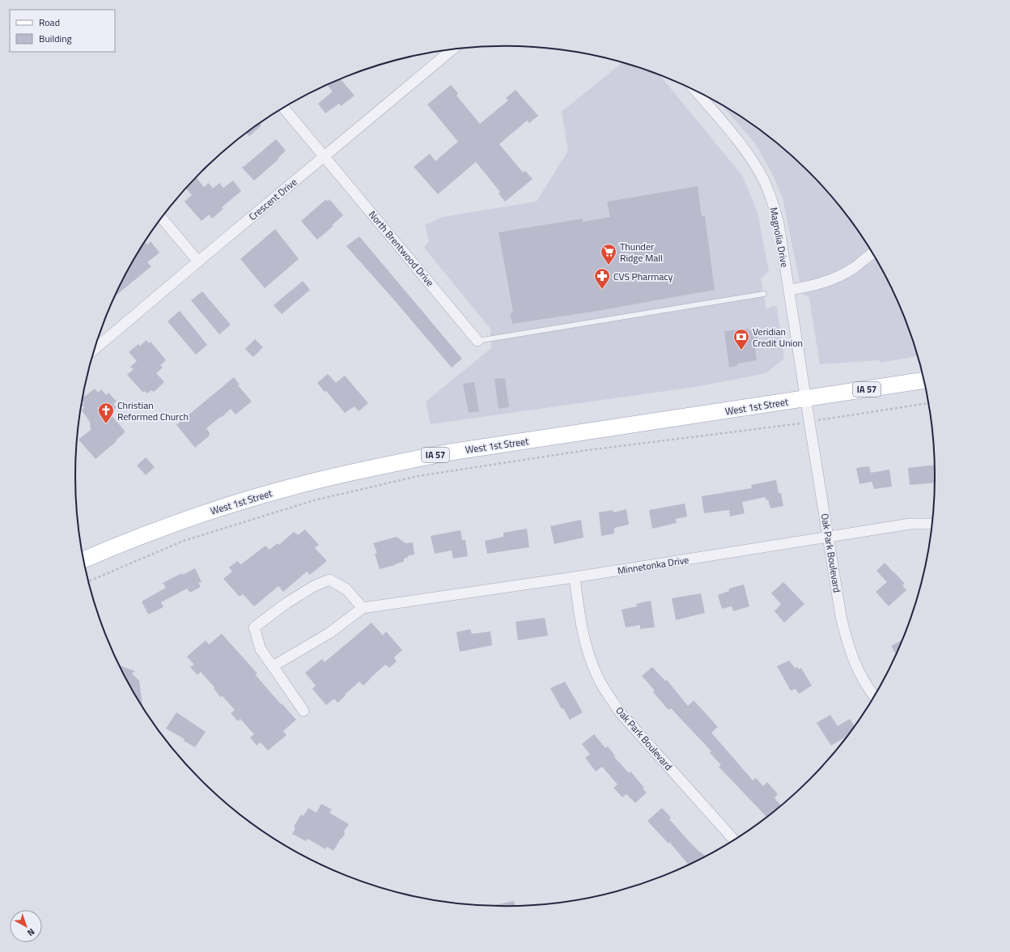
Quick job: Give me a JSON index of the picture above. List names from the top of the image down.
{
  "streets": {
    "main road": ["IA 57", "West 1st Street"],
    "street": [
      "Crescent Drive",
      "Magnolia Drive",
      "North Brentwood Drive",
      "Oak Park Boulevard",
      "Minnetonka Drive"
    ]
  },
  "crossings": [
    ["Crescent Drive", "North Brentwood Drive"],
    ["Magnolia Drive", "West 1st Street"],
    ["Magnolia Drive", "Oak Park Boulevard"],
    ["West 1st Street", "Oak Park Boulevard"],
    ["Oak Park Boulevard", "Minnetonka Drive"]
  ],
  "places": {
    "supermarket": ["Thunder Ridge Mall"],
    "pharmacy": ["CVS Pharmacy"],
    "bank": ["Veridian Credit Union"],
    "church": ["Christian Reformed Church"]
  },
  "legend": ["Road", "Building"],
  "north": "bottom right"
}
